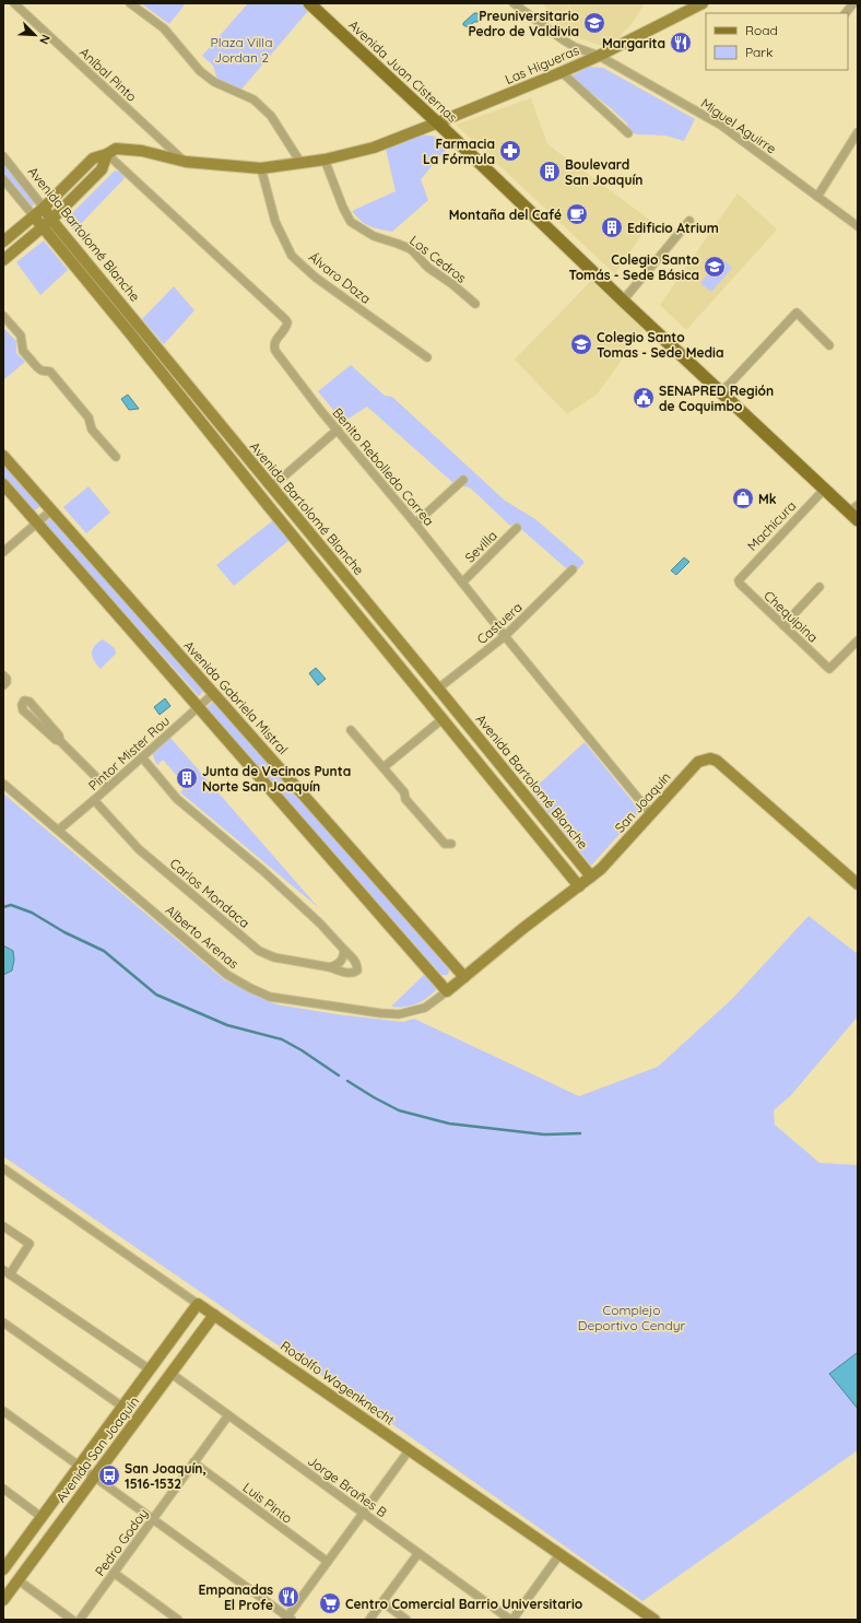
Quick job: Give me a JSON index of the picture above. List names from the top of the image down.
{
  "streets": {
    "main road": ["Avenida Juan Cisternas"],
    "street": [
      "Las Higueras",
      "Aníbal Pinto",
      "Miguel Aguirre",
      "Avenida Bartolomé Blanche",
      "Los Cedros",
      "Álvaro Daza",
      "Benito Rebolledo Correa",
      "Machicura",
      "Sevilla",
      "Chequipina",
      "Castuera",
      "Avenida Gabriela Mistral",
      "Pintor Mister Rou",
      "San Joaquín",
      "Carlos Mondaca",
      "Alberto Arenas",
      "Rodolfo Wagenknecht",
      "Avenida San Joaquín",
      "Jorge Brañes B",
      "Luis Pinto",
      "Pedro Godoy"
    ]
  },
  "crossings": [
    ["Las Higueras", "Avenida Juan Cisternas"],
    ["Las Higueras", "Aníbal Pinto"],
    ["Las Higueras", "Miguel Aguirre"],
    ["Las Higueras", "Avenida Bartolomé Blanche"],
    ["Las Higueras", "Los Cedros"],
    ["Las Higueras", "Álvaro Daza"],
    ["Las Higueras", "Benito Rebolledo Correa"],
    ["Avenida Juan Cisternas", "Machicura"],
    ["Avenida Bartolomé Blanche", "Castuera"],
    ["Avenida Bartolomé Blanche", "San Joaquín"],
    ["Benito Rebolledo Correa", "Sevilla"],
    ["Benito Rebolledo Correa", "Castuera"],
    ["Benito Rebolledo Correa", "San Joaquín"],
    ["Machicura", "Chequipina"],
    ["Avenida Gabriela Mistral", "Pintor Mister Rou"],
    ["Avenida Gabriela Mistral", "San Joaquín"],
    ["Pintor Mister Rou", "Carlos Mondaca"],
    ["Pintor Mister Rou", "Alberto Arenas"],
    ["San Joaquín", "Alberto Arenas"],
    ["Rodolfo Wagenknecht", "Avenida San Joaquín"],
    ["Avenida San Joaquín", "Jorge Brañes B"],
    ["Jorge Brañes B", "Pedro Godoy"],
    ["Luis Pinto", "Pedro Godoy"]
  ],
  "parks": ["Plaza Villa Jordan 2", "Complejo Deportivo Cendyr"],
  "places": {
    "school or university": ["Preuniversitario Pedro de Valdivia", "Colegio Santo Tomás - Sede Básica", "Colegio Santo Tomas - Sede Media"],
    "restaurant": ["Margarita", "Empanadas El Profe"],
    "pharmacy": ["Farmacia La Fórmula"],
    "building": ["Boulevard San Joaquín", "Edificio Atrium", "Junta de Vecinos Punta Norte San Joaquín"],
    "cafe": ["Montaña del Café"],
    "public building": ["SENAPRED Región de Coquimbo"],
    "shop": ["Mk"],
    "bus stop": ["San Joaquín, 1516-1532"],
    "supermarket": ["Centro Comercial Barrio Universitario"]
  },
  "legend": ["Road", "Park"],
  "north": "bottom right"
}
